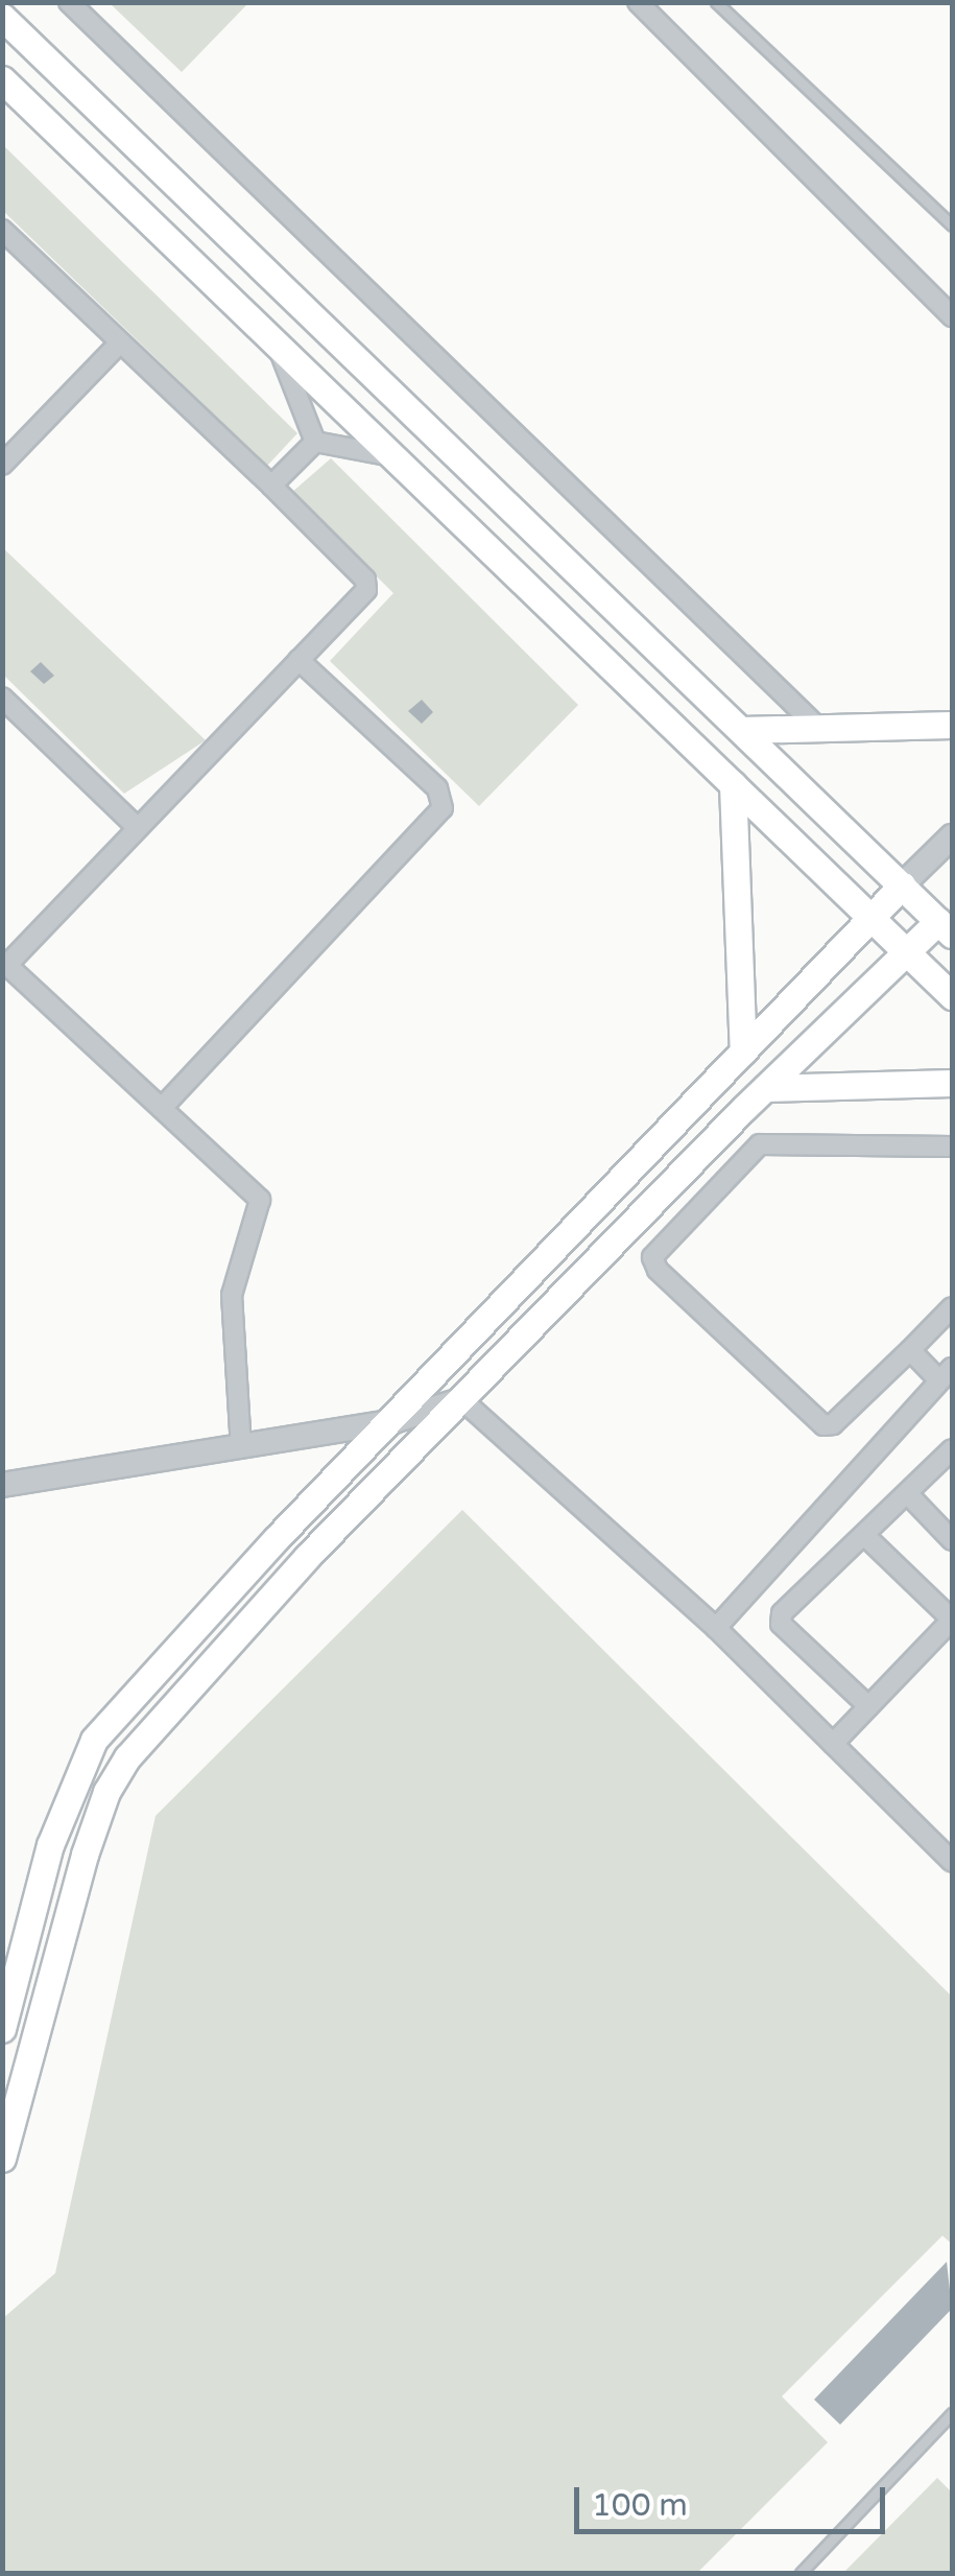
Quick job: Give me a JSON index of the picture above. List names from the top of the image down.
{
  "scale_bar": "100 m"
}
